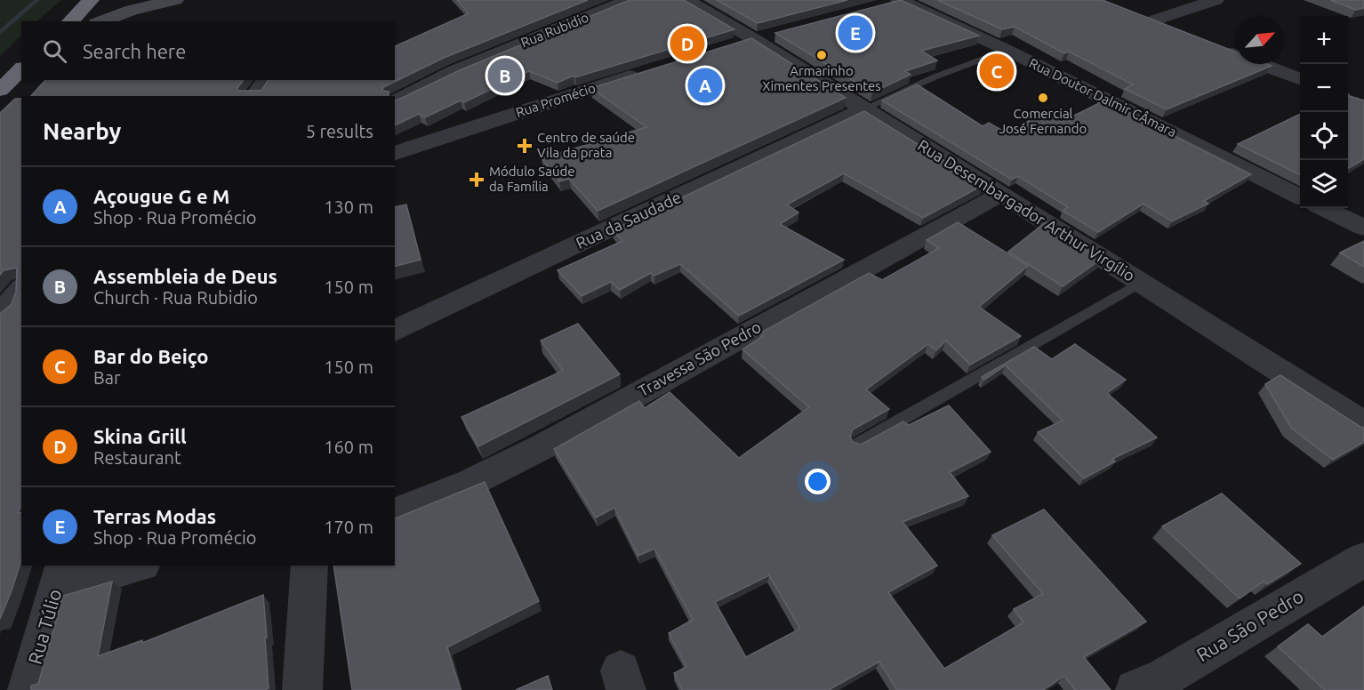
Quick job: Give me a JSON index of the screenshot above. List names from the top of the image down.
{
  "streets": {
    "street": [
      "Rua Rubidio",
      "Rua Doutor Dalmir CÂmara",
      "Rua Promécio",
      "Rua Desembargador Arthur Virgílio",
      "Rua da Saudade",
      "Travessa São Pedro",
      "Rua São Pedro",
      "Rua Túlio"
    ]
  },
  "crossings": [
    ["Rua Desembargador Arthur Virgílio", "Rua da Saudade"],
    ["Rua Desembargador Arthur Virgílio", "Travessa São Pedro"]
  ],
  "places": {
    "other": ["Armarinho Ximentes Presentes", "Comercial José Fernando"],
    "health": ["Centro de saúde Vila da prata", "Módulo Saúde da Família"]
  },
  "north": "top right",
  "page": {
    "pins": [
      "E",
      "D",
      "C",
      "B",
      "A"
    ],
    "map_buttons": ["+", "−"],
    "search": "Search here",
    "heading": ["Nearby", "5 results"],
    "list": [
      {
        "mark": "A",
        "name": "Açougue G e M",
        "note": "Shop · Rua Promécio",
        "value": "130 m"
      },
      {
        "mark": "B",
        "name": "Assembleia de Deus",
        "note": "Church · Rua Rubidio",
        "value": "150 m"
      },
      {
        "mark": "C",
        "name": "Bar do Beiço",
        "note": "Bar",
        "value": "150 m"
      },
      {
        "mark": "D",
        "name": "Skina Grill",
        "note": "Restaurant",
        "value": "160 m"
      },
      {
        "mark": "E",
        "name": "Terras Modas",
        "note": "Shop · Rua Promécio",
        "value": "170 m"
      }
    ]
  }
}
